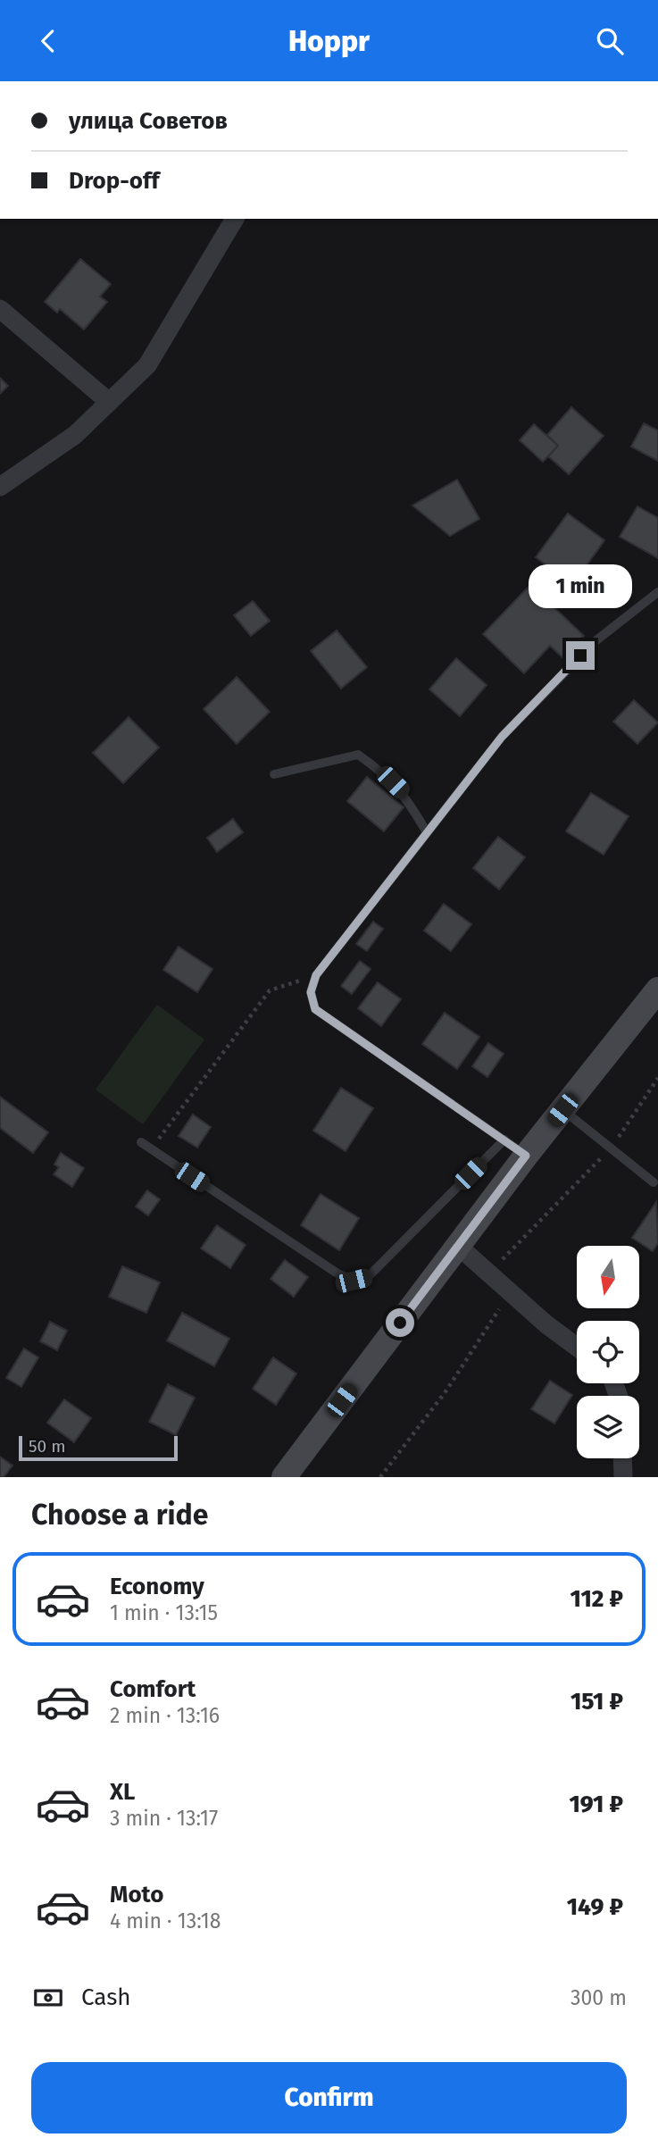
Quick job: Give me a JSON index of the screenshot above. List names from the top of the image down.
{
  "scale_bar": "50 m",
  "north": "bottom",
  "page": {
    "header": "Hoppr",
    "banner": ["улица Советов", "Drop-off"],
    "bubble": "1 min",
    "scale": "50 m",
    "heading": "Choose a ride",
    "list": [
      {
        "name": "Economy",
        "note": "1 min · 13:15",
        "value": "112 ₽"
      },
      {
        "name": "Comfort",
        "note": "2 min · 13:16",
        "value": "151 ₽"
      },
      {
        "name": "XL",
        "note": "3 min · 13:17",
        "value": "191 ₽"
      },
      {
        "name": "Moto",
        "note": "4 min · 13:18",
        "value": "149 ₽"
      }
    ],
    "pay": ["Cash", "300 m"],
    "buttons": "Confirm"
  }
}
